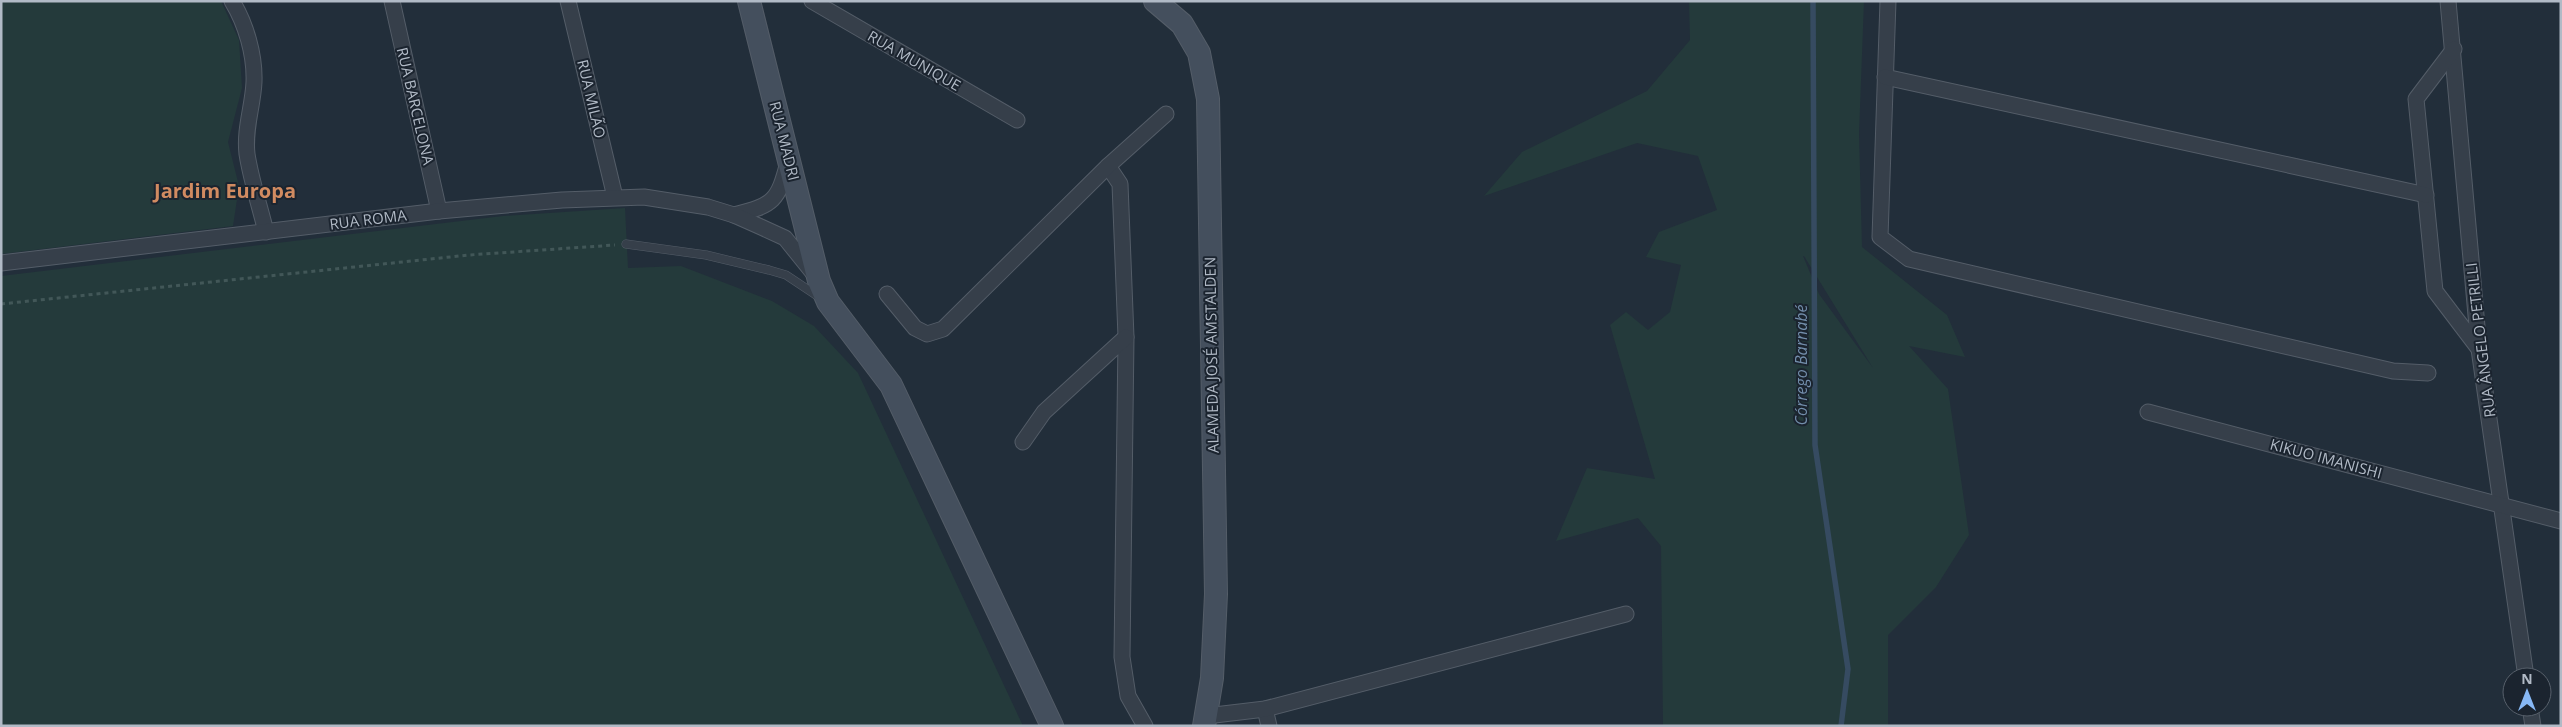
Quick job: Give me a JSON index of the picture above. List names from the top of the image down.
{
  "streets": {
    "street": [
      "RUA MUNIQUE",
      "RUA MILÃO",
      "RUA BARCELONA",
      "RUA MADRI",
      "RUA ROMA",
      "RUA ÂNGELO PETRILLI",
      "ALAMEDA JOSÉ AMSTALDEN",
      "KIKUO IMANISHI"
    ]
  },
  "crossings": [
    ["RUA MILÃO", "RUA ROMA"],
    ["RUA BARCELONA", "RUA ROMA"],
    ["RUA MADRI", "RUA ROMA"],
    ["RUA ÂNGELO PETRILLI", "KIKUO IMANISHI"]
  ],
  "districts": ["Jardim Europa"],
  "water": ["Córrego Barnabé"],
  "north": "top"
}
